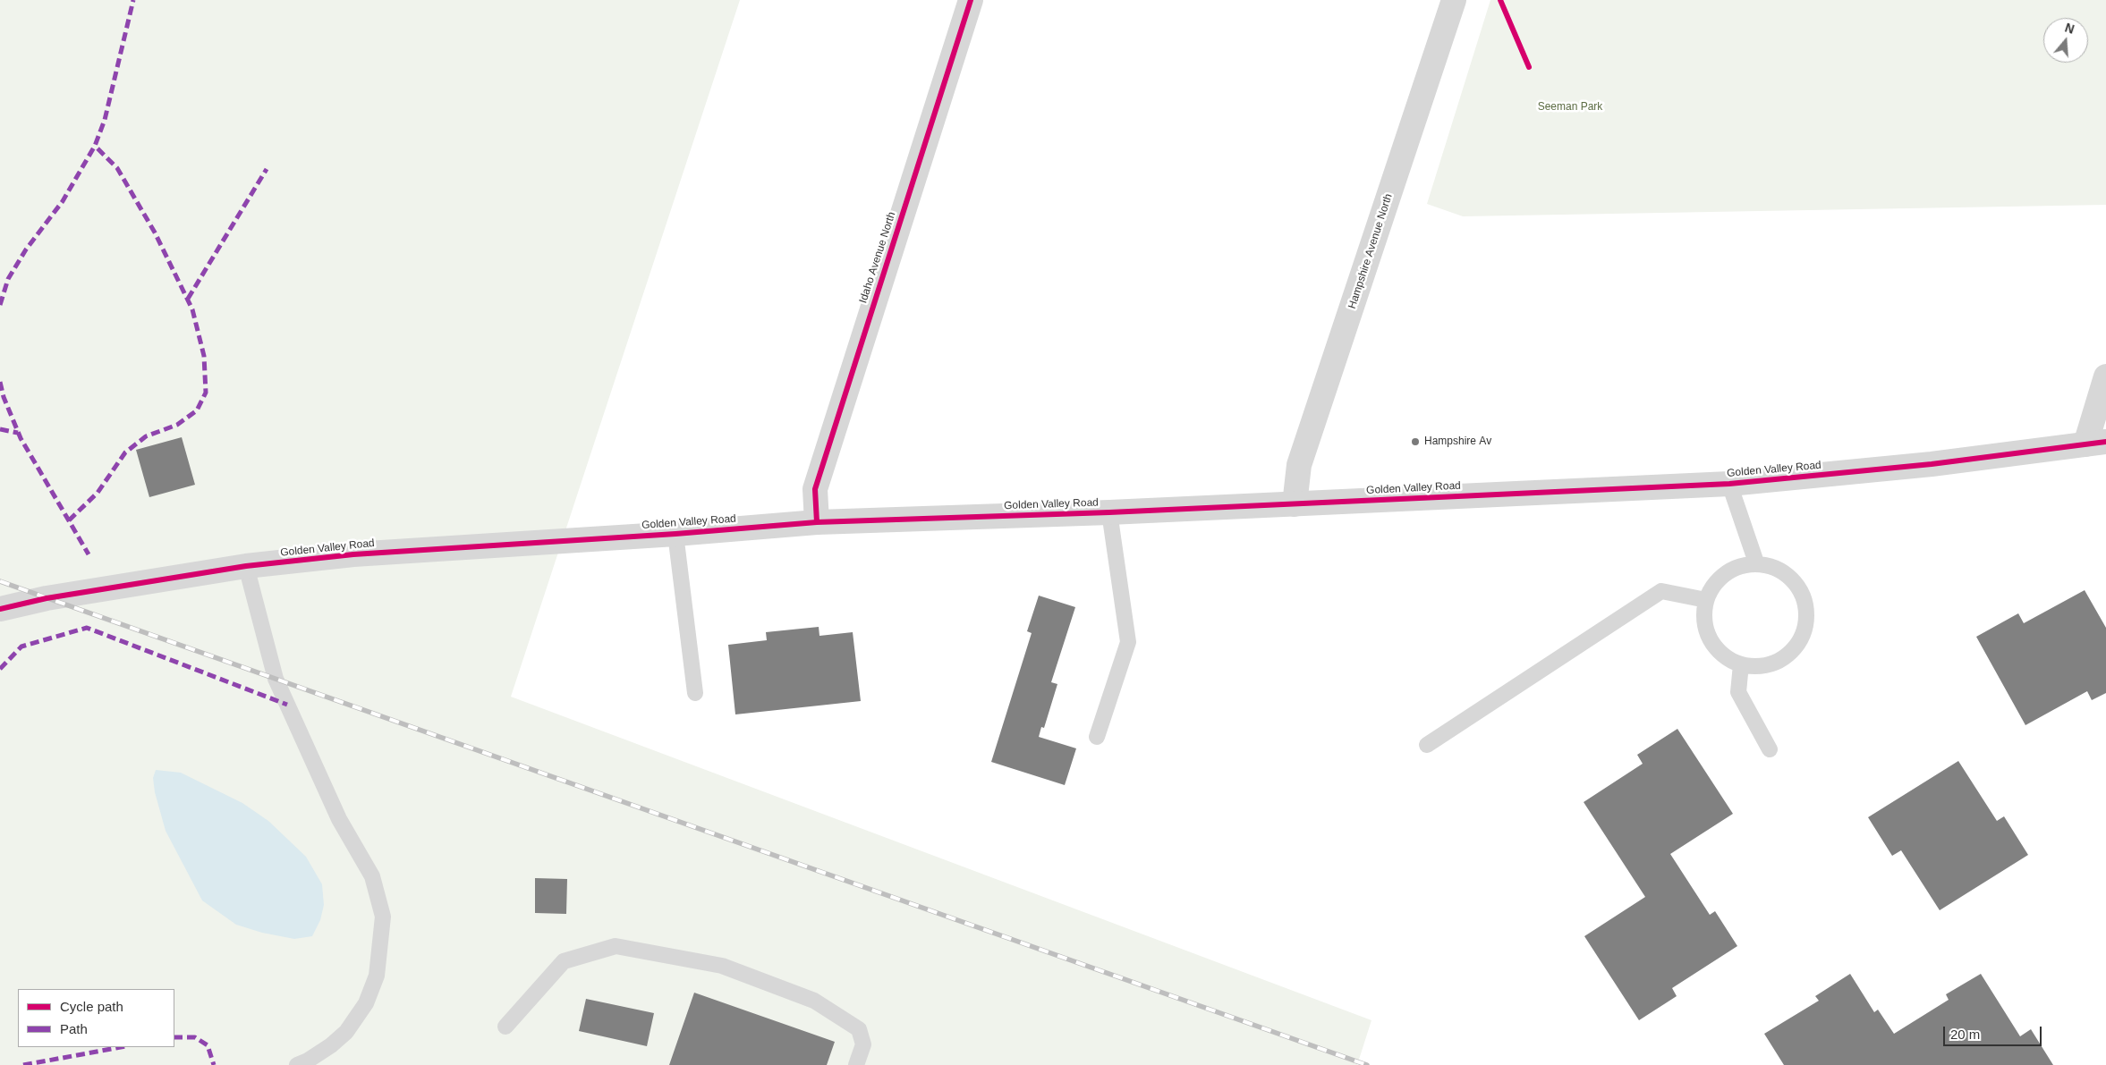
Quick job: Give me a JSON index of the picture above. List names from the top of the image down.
{
  "streets": {
    "street": ["Hampshire Avenue North", "Idaho Avenue North", "Golden Valley Road"]
  },
  "crossings": [
    ["Hampshire Avenue North", "Golden Valley Road"],
    ["Idaho Avenue North", "Golden Valley Road"]
  ],
  "parks": ["Seeman Park"],
  "places": ["Hampshire Av"],
  "legend": ["Cycle path", "Path"],
  "scale_bar": "20 m",
  "north": "top"
}
